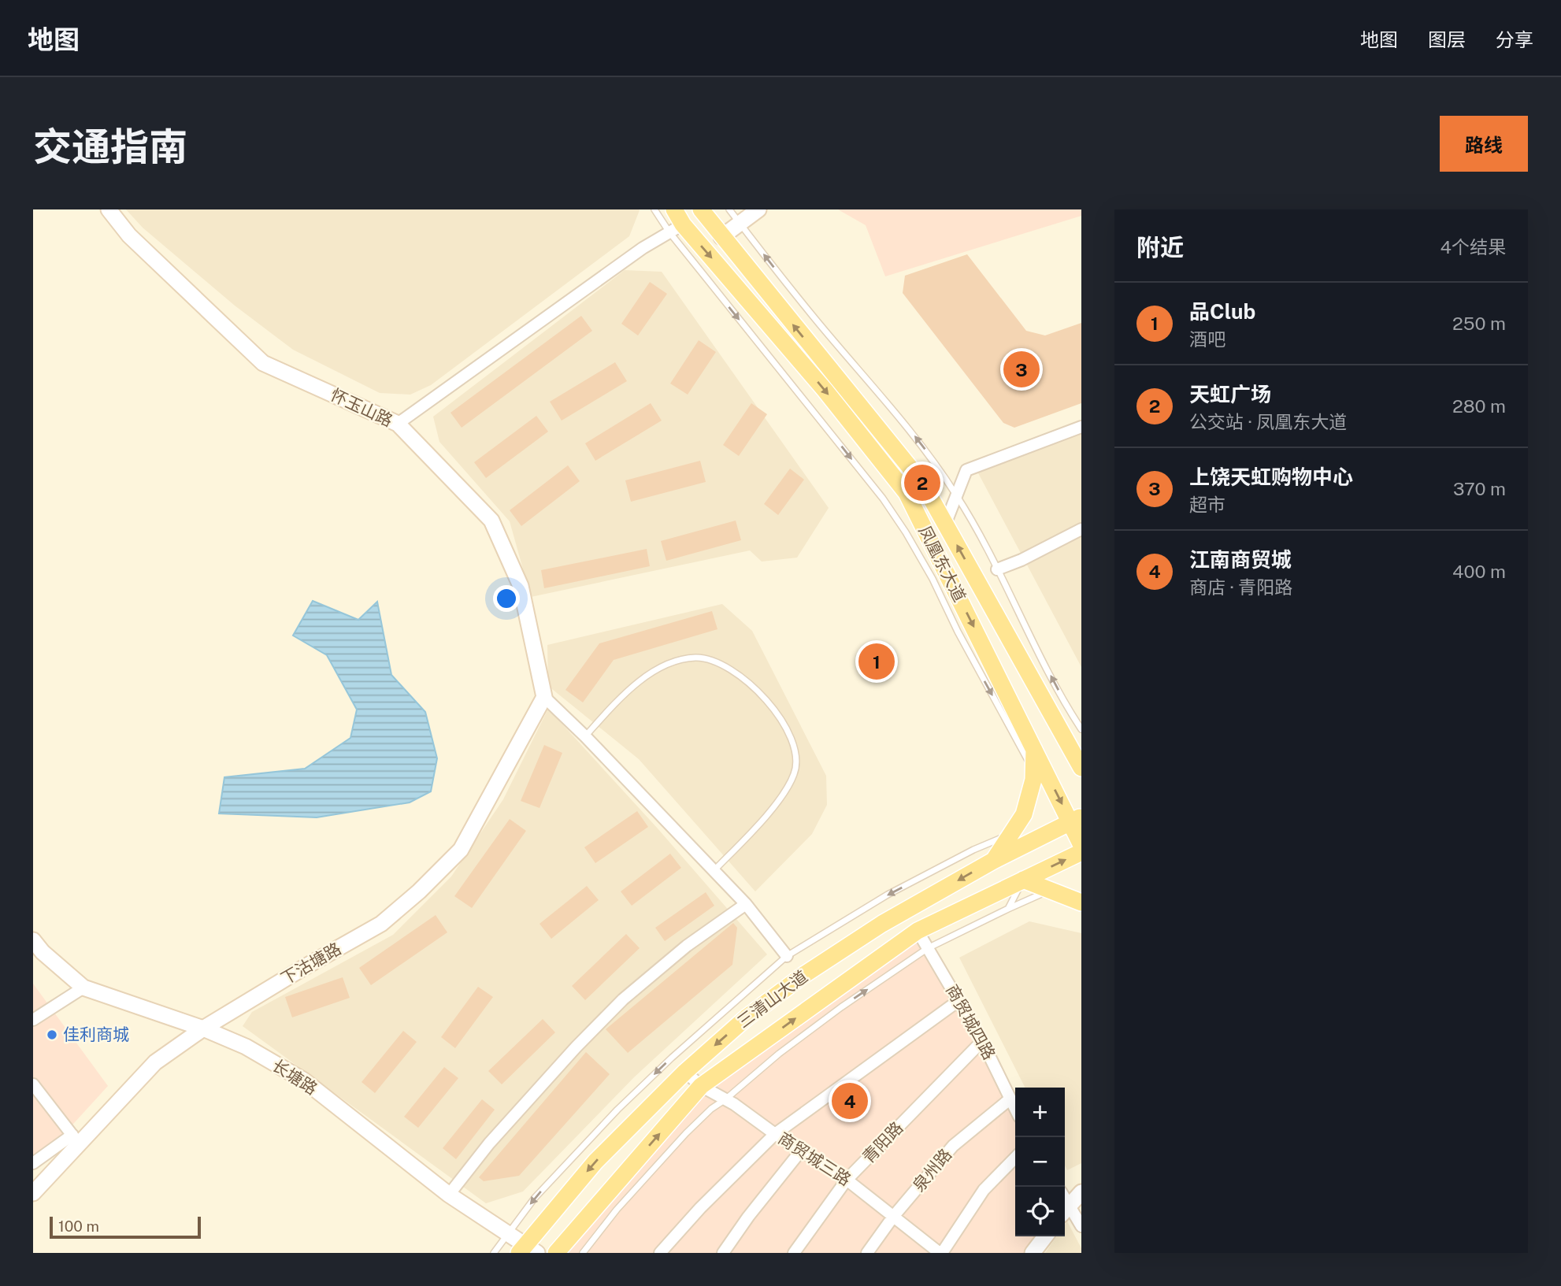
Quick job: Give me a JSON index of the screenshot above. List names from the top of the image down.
{
  "streets": {
    "main road": ["凤凰东大道", "三清山大道"],
    "street": [
      "怀玉山路",
      "下沽塘路",
      "商贸城四路",
      "长塘路",
      "青阳路",
      "商贸城三路",
      "泉州路"
    ]
  },
  "crossings": [
    ["怀玉山路", "下沽塘路"],
    ["凤凰东大道", "三清山大道"],
    ["下沽塘路", "长塘路"],
    ["三清山大道", "商贸城四路"],
    ["三清山大道", "长塘路"],
    ["三清山大道", "商贸城三路"],
    ["商贸城四路", "青阳路"],
    ["商贸城四路", "泉州路"],
    ["青阳路", "商贸城三路"],
    ["商贸城三路", "泉州路"]
  ],
  "places": ["佳利商城"],
  "scale_bar": "100 m",
  "page": {
    "header": "地图",
    "nav": ["地图", "图层", "分享"],
    "title": "交通指南",
    "buttons": "路线",
    "heading": ["附近", "4个结果"],
    "list": [
      {
        "mark": "1",
        "name": "品Club",
        "note": "酒吧",
        "value": "250 m"
      },
      {
        "mark": "2",
        "name": "天虹广场",
        "note": "公交站 · 凤凰东大道",
        "value": "280 m"
      },
      {
        "mark": "3",
        "name": "上饶天虹购物中心",
        "note": "超市",
        "value": "370 m"
      },
      {
        "mark": "4",
        "name": "江南商贸城",
        "note": "商店 · 青阳路",
        "value": "400 m"
      }
    ],
    "pins": [
      "3",
      "2",
      "1",
      "4"
    ],
    "map_buttons": ["+", "−"],
    "scale": "100 m"
  }
}
